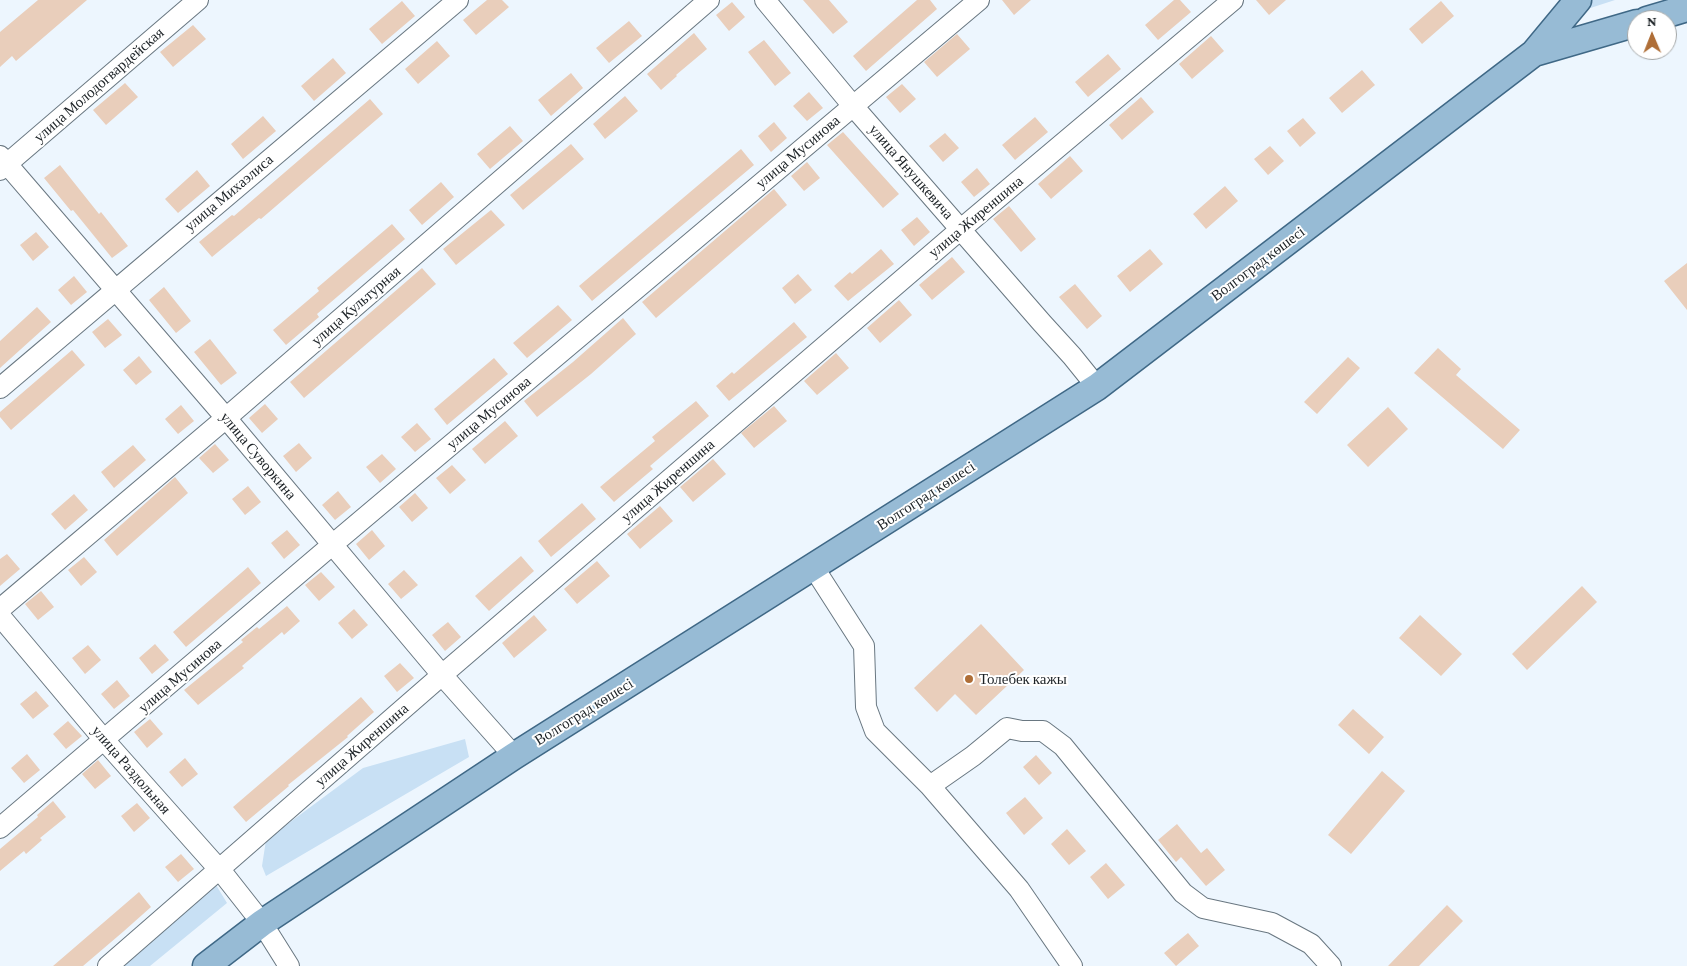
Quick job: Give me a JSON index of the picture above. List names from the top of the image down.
{
  "streets": {
    "main road": ["Волгоград көшесі"],
    "street": [
      "улица Молодогвардейская",
      "улица Мусинова",
      "улица Янушкевича",
      "улица Михаэлиса",
      "улица Жиреншина",
      "улица Культурная",
      "улица Суворкина",
      "улица Раздольная"
    ]
  },
  "crossings": [
    ["улица Молодогвардейская", "улица Суворкина"],
    ["улица Мусинова", "улица Янушкевича"],
    ["улица Мусинова", "улица Суворкина"],
    ["улица Мусинова", "улица Раздольная"],
    ["улица Янушкевича", "улица Жиреншина"],
    ["улица Янушкевича", "Волгоград көшесі"],
    ["улица Михаэлиса", "улица Суворкина"],
    ["улица Жиреншина", "улица Суворкина"],
    ["улица Жиреншина", "улица Раздольная"],
    ["Волгоград көшесі", "улица Суворкина"],
    ["Волгоград көшесі", "улица Раздольная"],
    ["улица Культурная", "улица Суворкина"]
  ],
  "places": ["Толебек кажы"],
  "north": "top"
}
